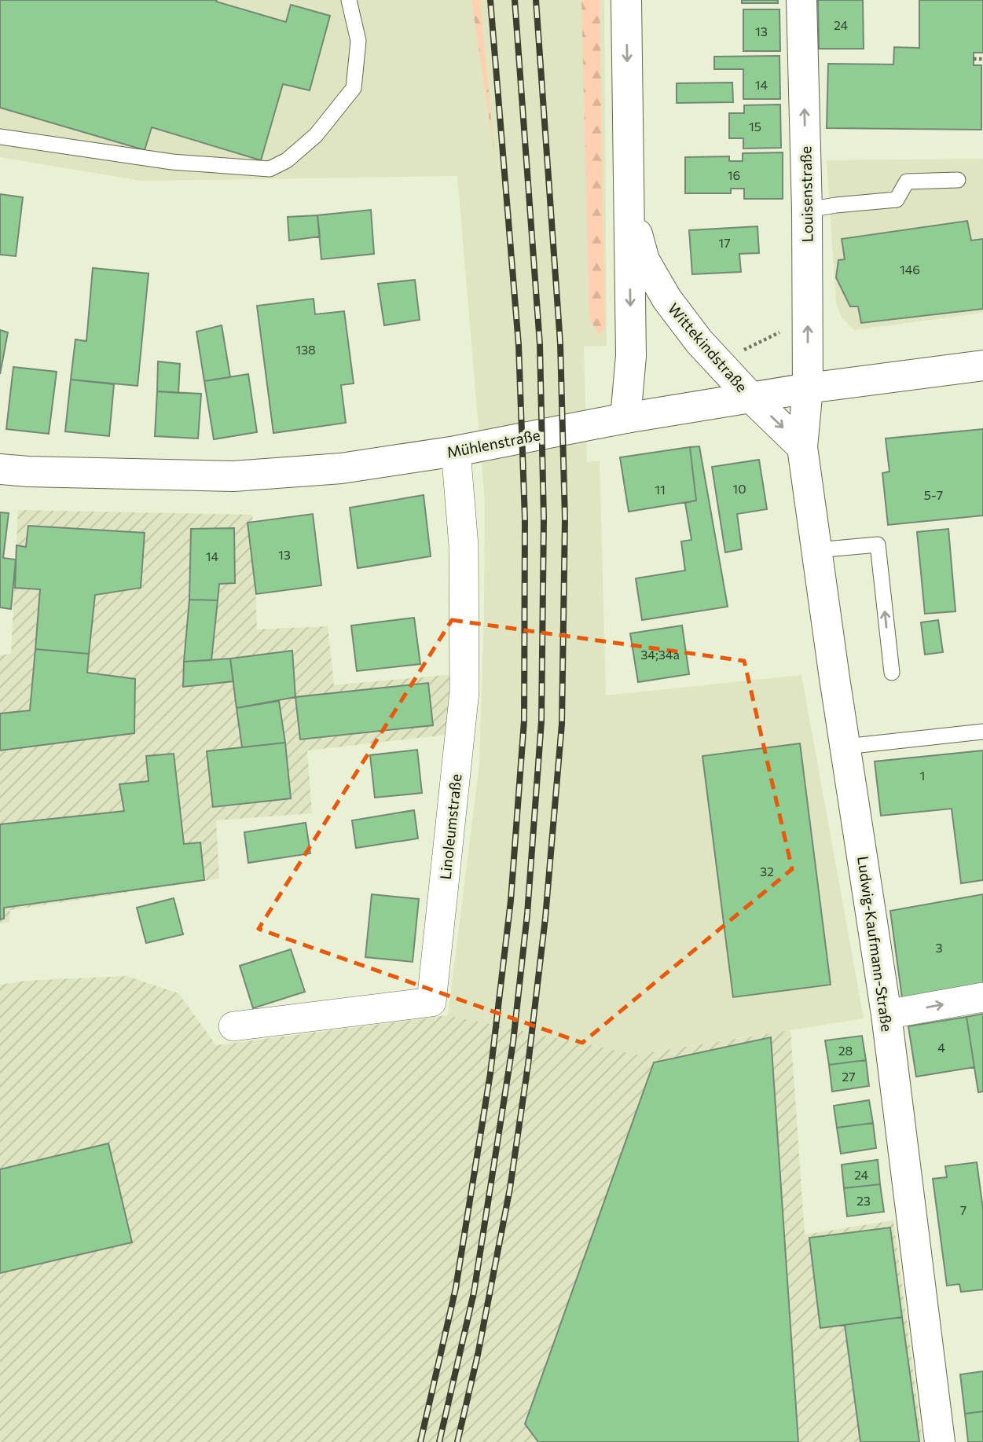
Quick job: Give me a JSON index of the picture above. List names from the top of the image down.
{
  "streets": {
    "street": [
      "Louisenstraße",
      "Wittekindstraße",
      "Mühlenstraße",
      "Linoleumstraße",
      "Ludwig-Kaufmann-Straße"
    ]
  },
  "crossings": [
    ["Louisenstraße", "Mühlenstraße"],
    ["Louisenstraße", "Ludwig-Kaufmann-Straße"],
    ["Wittekindstraße", "Mühlenstraße"],
    ["Mühlenstraße", "Linoleumstraße"],
    ["Mühlenstraße", "Ludwig-Kaufmann-Straße"]
  ],
  "one_way": ["Louisenstraße", "Wittekindstraße"],
  "house_numbers": [
    "24",
    "13",
    "14",
    "15",
    "16",
    "17",
    "146",
    "138",
    "10",
    "11",
    "5-7",
    "13",
    "14",
    "34;34a",
    "1",
    "32",
    "3",
    "4",
    "28",
    "27",
    "24",
    "23",
    "7"
  ]
}
